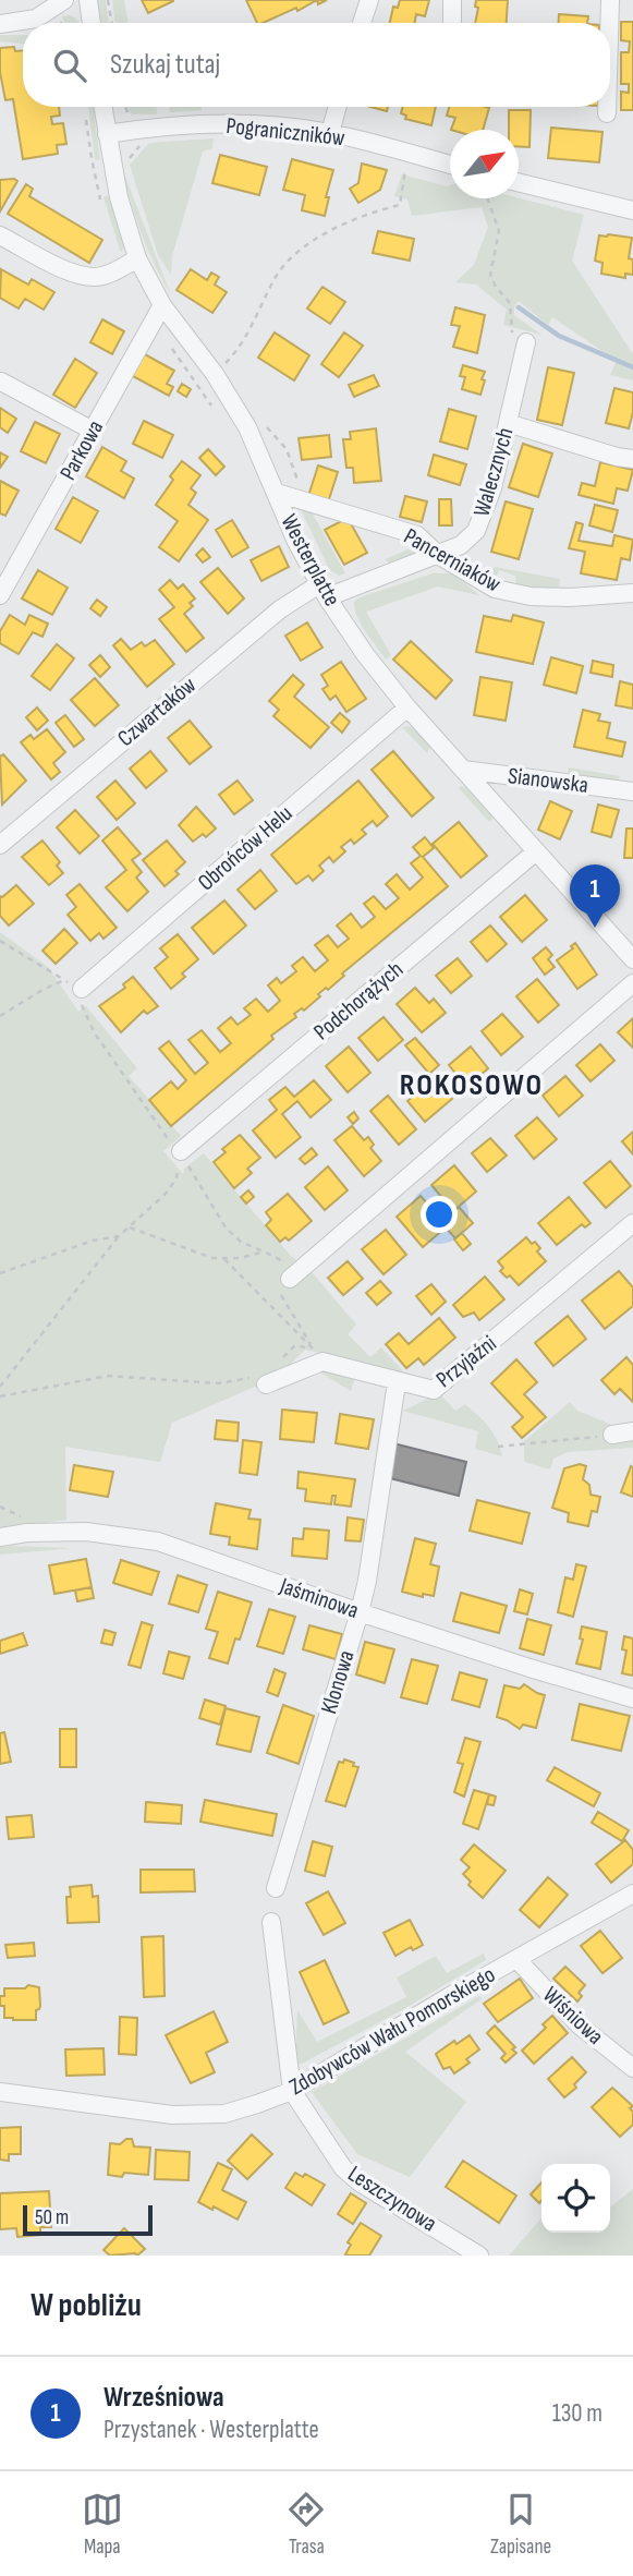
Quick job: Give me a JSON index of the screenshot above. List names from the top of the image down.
{
  "streets": {
    "street": [
      "Pograniczników",
      "Parkowa",
      "Walecznych",
      "Westerplatte",
      "Pancerniaków",
      "Czwartaków",
      "Sianowska",
      "Obrońców Helu",
      "Podchorążych",
      "Przyjaźni",
      "Jaśminowa",
      "Klonowa",
      "Wiśniowa",
      "Zdobywców Wału Pomorskiego",
      "Leszczynowa"
    ]
  },
  "crossings": [
    ["Pograniczników", "Westerplatte"],
    ["Parkowa", "Westerplatte"],
    ["Walecznych", "Westerplatte"],
    ["Walecznych", "Pancerniaków"],
    ["Walecznych", "Czwartaków"],
    ["Westerplatte", "Pancerniaków"],
    ["Westerplatte", "Czwartaków"],
    ["Westerplatte", "Sianowska"],
    ["Westerplatte", "Obrońców Helu"],
    ["Westerplatte", "Podchorążych"],
    ["Przyjaźni", "Klonowa"],
    ["Jaśminowa", "Klonowa"],
    ["Wiśniowa", "Zdobywców Wału Pomorskiego"],
    ["Zdobywców Wału Pomorskiego", "Leszczynowa"]
  ],
  "districts": ["ROKOSOWO"],
  "scale_bar": "50 m",
  "north": "top right",
  "page": {
    "search": "Szukaj tutaj",
    "pins": "1",
    "scale": "50 m",
    "heading": "W pobliżu",
    "list": [
      {
        "mark": "1",
        "name": "Wrześniowa",
        "note": "Przystanek · Westerplatte",
        "value": "130 m"
      }
    ],
    "nav": ["Mapa", "Trasa", "Zapisane"]
  }
}
